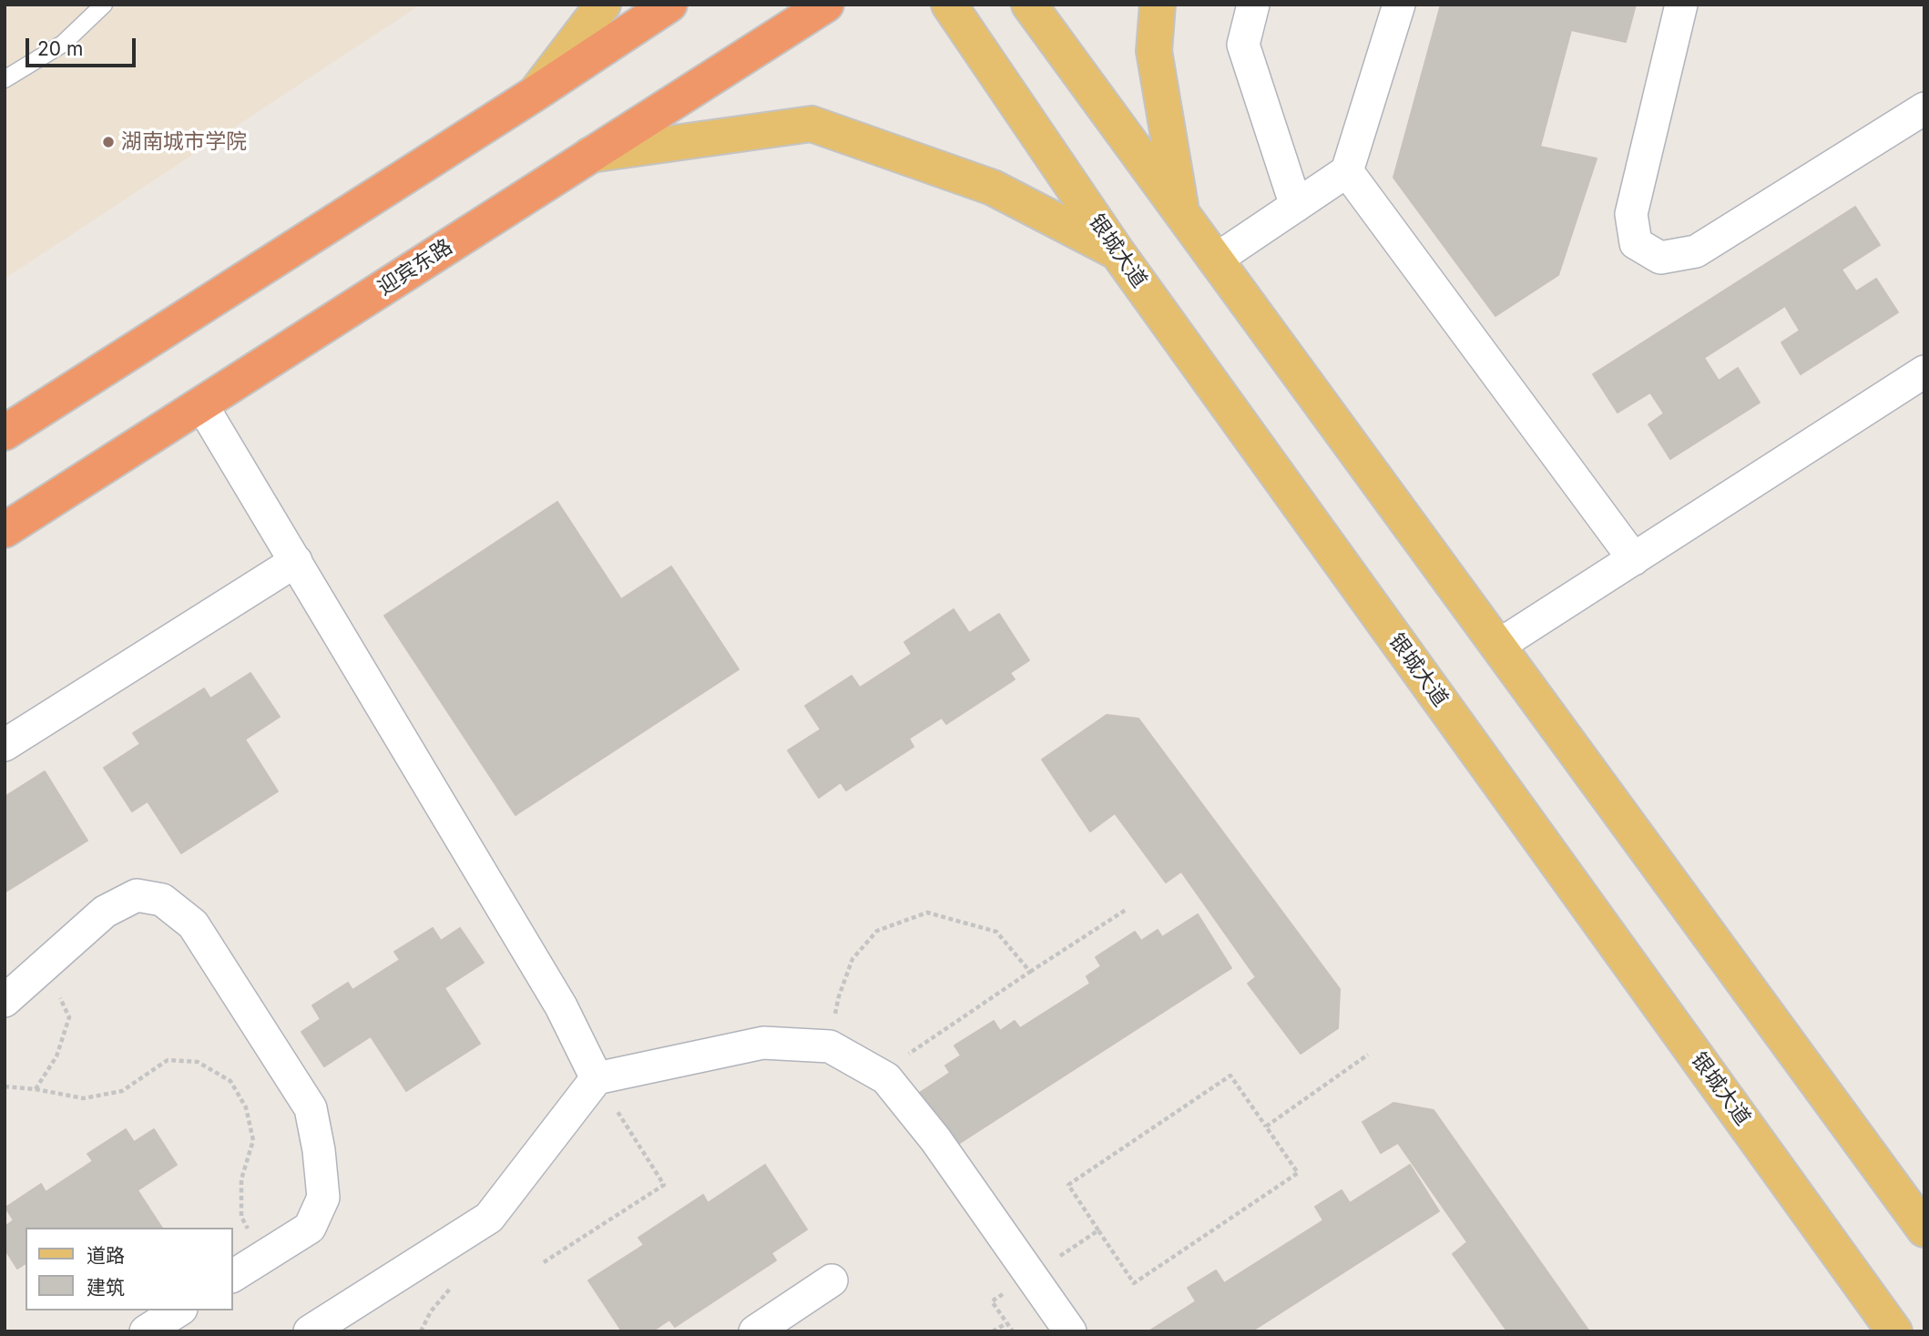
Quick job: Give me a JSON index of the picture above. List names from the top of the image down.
{
  "streets": {
    "highway": ["迎宾东路"],
    "main road": ["银城大道"]
  },
  "places": ["湖南城市学院"],
  "legend": ["道路", "建筑"],
  "scale_bar": "20 m"
}
